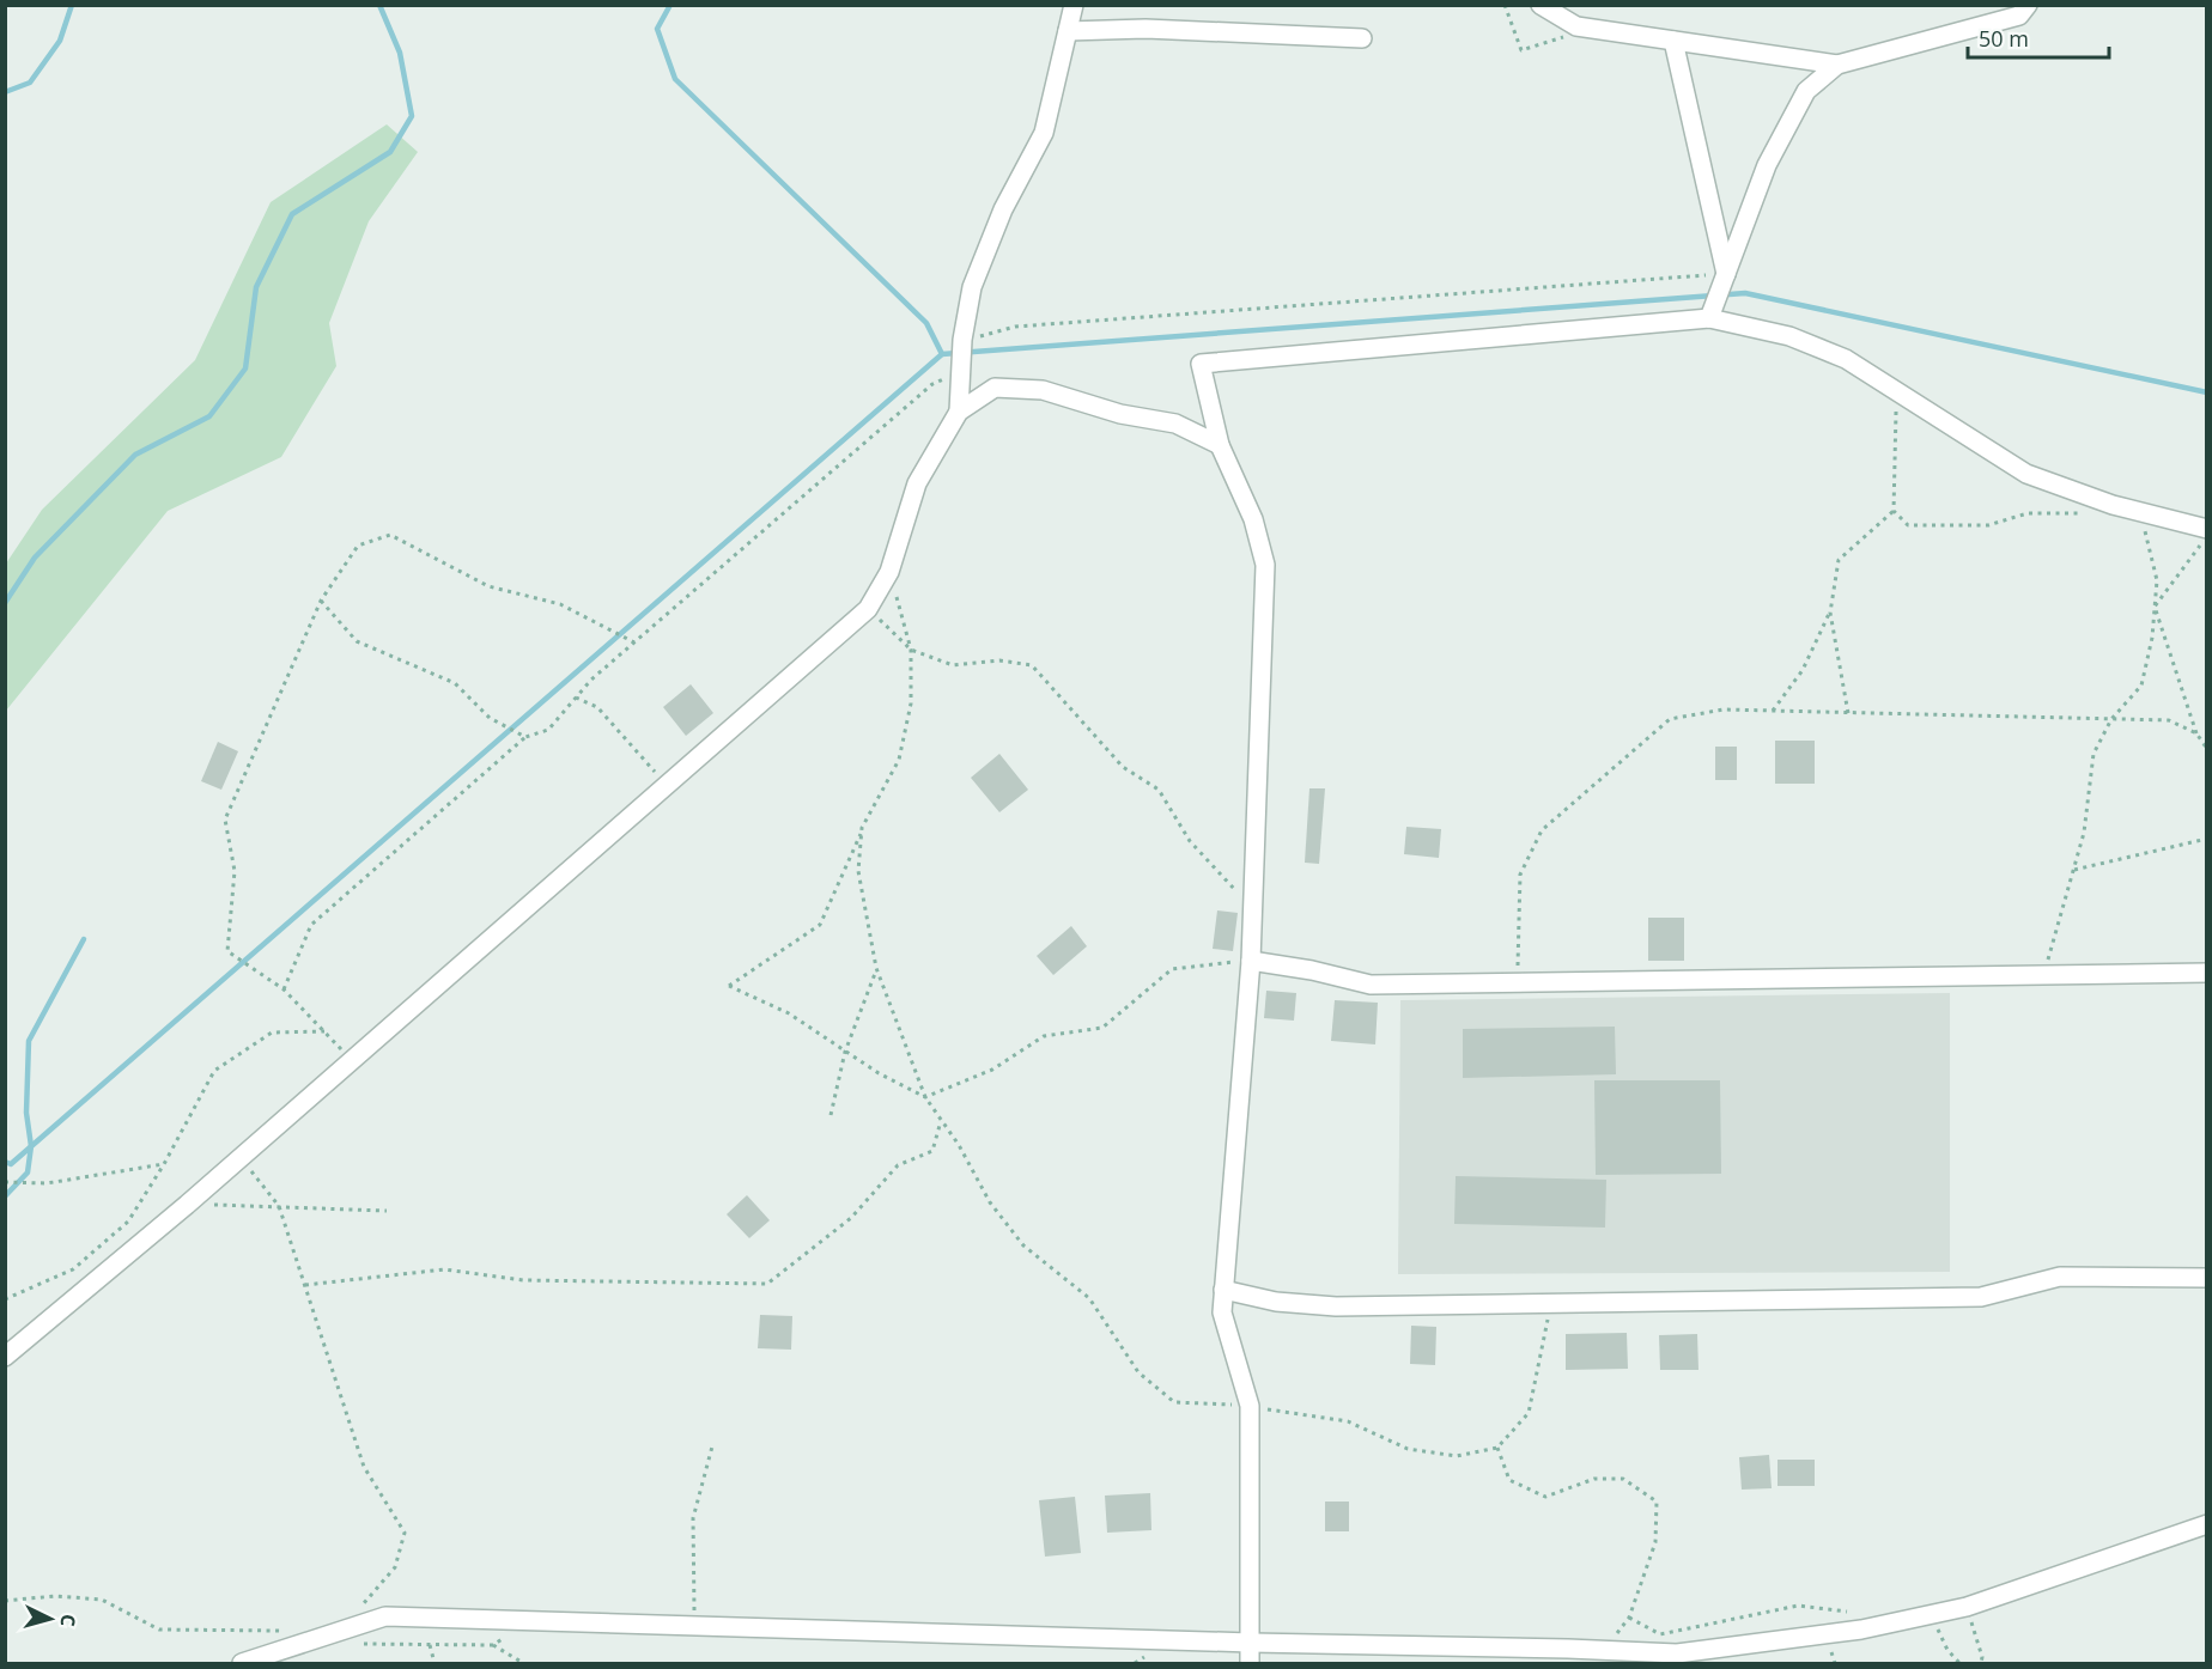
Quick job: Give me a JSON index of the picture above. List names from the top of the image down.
{
  "scale_bar": "50 m",
  "north": "right"
}
